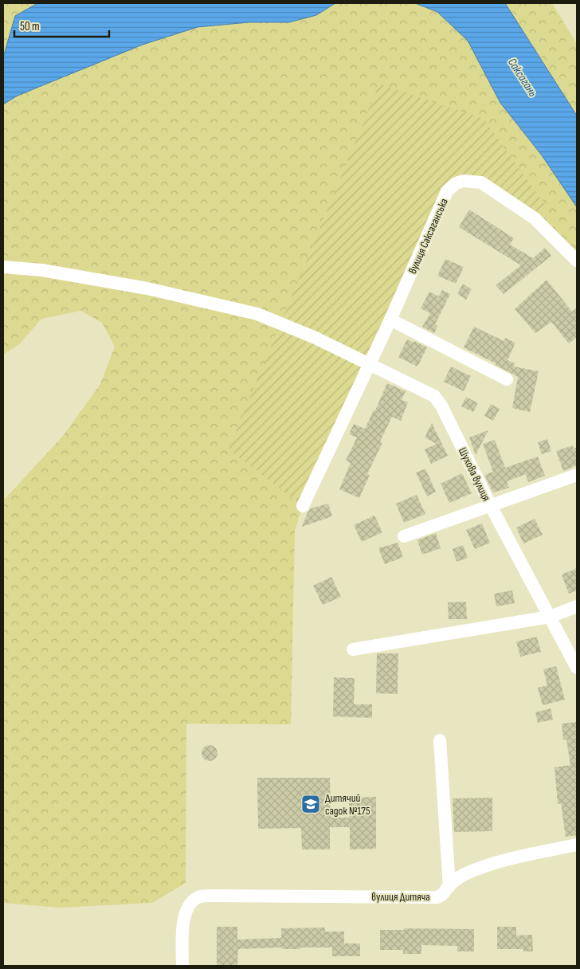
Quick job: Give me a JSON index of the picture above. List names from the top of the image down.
{
  "streets": {
    "street": ["вулиця Саксаганська", "Шухова вулиця", "вулиця Дитяча"]
  },
  "crossings": [
    ["вулиця Саксаганська", "Шухова вулиця"]
  ],
  "water": ["Саксагань"],
  "places": {
    "school or university": ["Дитячий садок №175"]
  },
  "scale_bar": "50 m"
}
